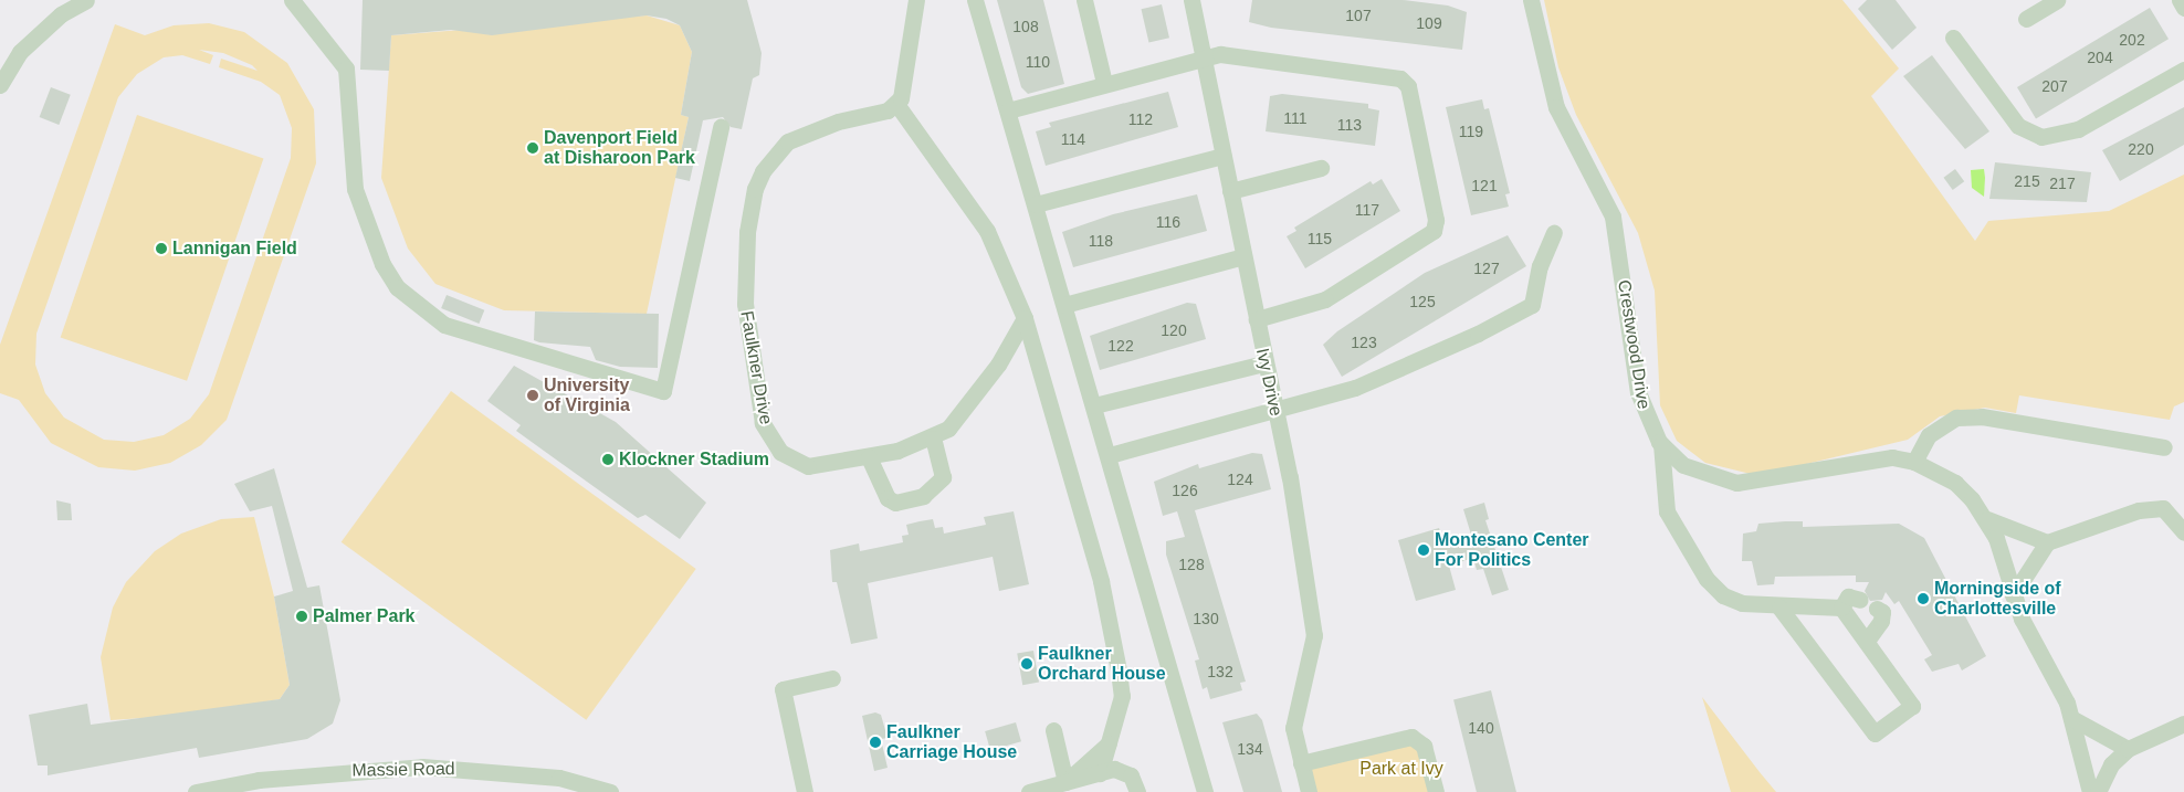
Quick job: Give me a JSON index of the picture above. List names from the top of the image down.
{
  "streets": {
    "street": [
      "Crestwood Drive",
      "Faulkner Drive",
      "Ivy Drive",
      "Massie Road"
    ]
  },
  "parks": ["Park at Ivy"],
  "places": [
    "Davenport Field at Disharoon Park",
    "Lannigan Field",
    "University of Virginia",
    "Klockner Stadium",
    "Montesano Center For Politics",
    "Morningside of Charlottesville",
    "Palmer Park",
    "Faulkner Orchard House",
    "Faulkner Carriage House"
  ],
  "house_numbers": [
    "107",
    "109",
    "108",
    "202",
    "204",
    "110",
    "207",
    "111",
    "112",
    "113",
    "119",
    "114",
    "220",
    "215",
    "217",
    "121",
    "117",
    "116",
    "115",
    "118",
    "127",
    "125",
    "120",
    "123",
    "122",
    "124",
    "126",
    "128",
    "130",
    "132",
    "140",
    "134"
  ]
}
